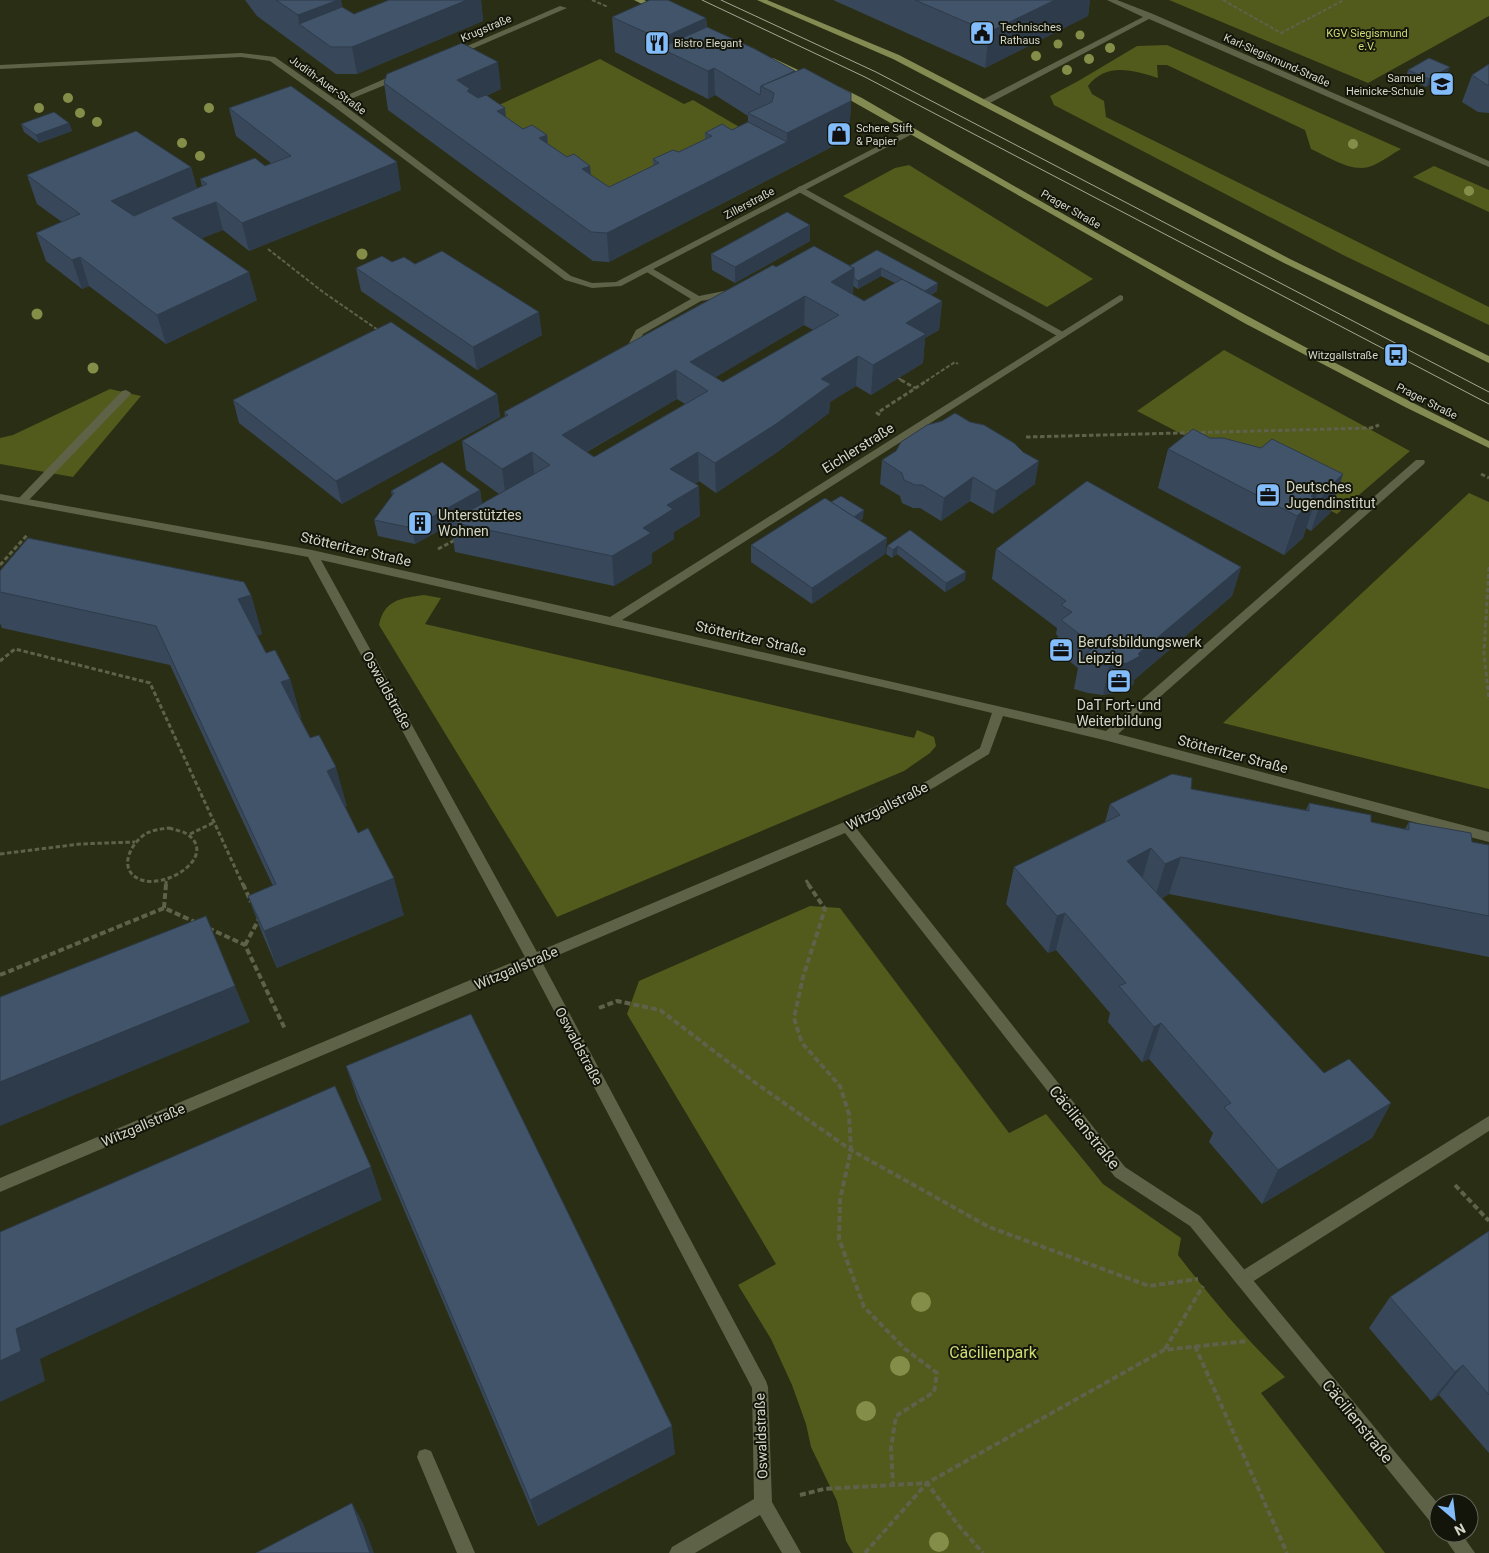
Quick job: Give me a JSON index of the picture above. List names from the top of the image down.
{
  "streets": {
    "main road": ["Prager Straße"],
    "street": [
      "Krugstraße",
      "Karl-Siegismund-Straße",
      "Judith-Auer-Straße",
      "Zillerstraße",
      "Eichlerstraße",
      "Stötteritzer Straße",
      "Oswaldstraße",
      "Witzgallstraße",
      "Cäcilienstraße"
    ]
  },
  "crossings": [
    ["Judith-Auer-Straße", "Zillerstraße"],
    ["Zillerstraße", "Prager Straße"],
    ["Eichlerstraße", "Stötteritzer Straße"],
    ["Stötteritzer Straße", "Oswaldstraße"],
    ["Stötteritzer Straße", "Witzgallstraße"],
    ["Oswaldstraße", "Witzgallstraße"],
    ["Witzgallstraße", "Cäcilienstraße"]
  ],
  "parks": ["KGV Siegismund e.V.", "Cäcilienpark"],
  "places": {
    "public building": ["Technisches Rathaus"],
    "restaurant": ["Bistro Elegant"],
    "school or university": ["Samuel Heinicke-Schule"],
    "shop": ["Schere Stift & Papier"],
    "bus stop": ["Witzgallstraße"],
    "office": ["Deutsches Jugendinstitut", "Berufsbildungswerk Leipzig", "DaT Fort- und Weiterbildung"],
    "building": ["Unterstütztes Wohnen"]
  },
  "north": "bottom right"
}
